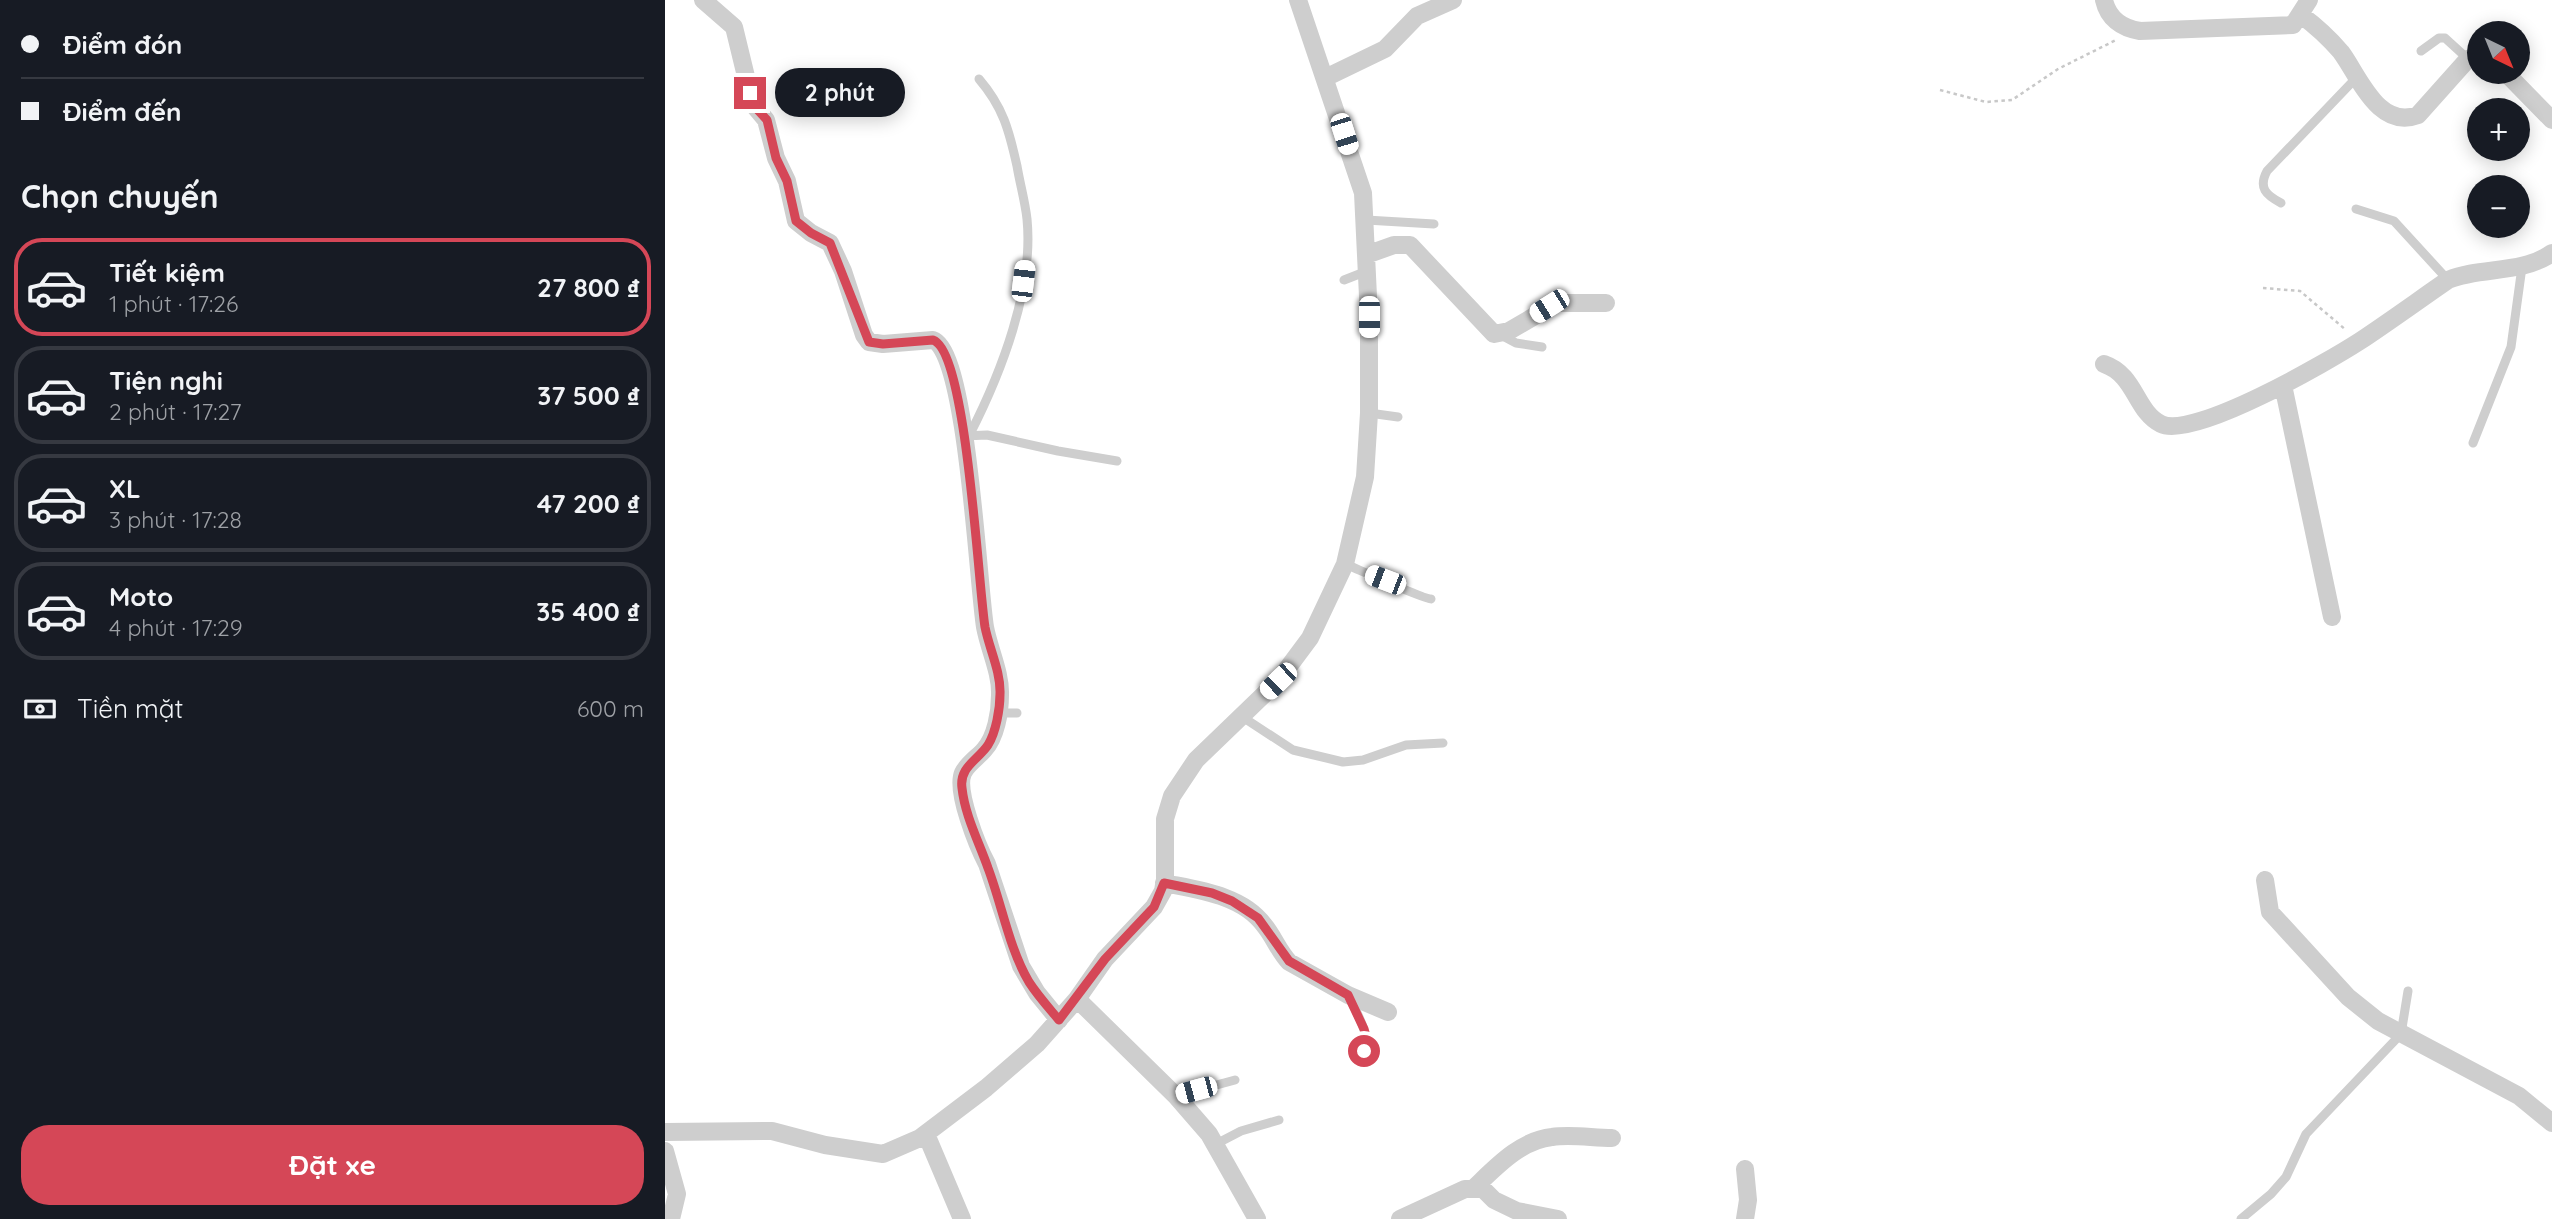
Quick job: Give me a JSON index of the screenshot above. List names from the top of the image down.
{
  "north": "bottom right",
  "page": {
    "banner": ["Điểm đón", "Điểm đến"],
    "map_buttons": ["+", "−"],
    "bubble": "2 phút",
    "heading": "Chọn chuyến",
    "list": [
      {
        "name": "Tiết kiệm",
        "note": "1 phút · 17:26",
        "value": "27 800 ₫"
      },
      {
        "name": "Tiện nghi",
        "note": "2 phút · 17:27",
        "value": "37 500 ₫"
      },
      {
        "name": "XL",
        "note": "3 phút · 17:28",
        "value": "47 200 ₫"
      },
      {
        "name": "Moto",
        "note": "4 phút · 17:29",
        "value": "35 400 ₫"
      }
    ],
    "pay": ["Tiền mặt", "600 m"],
    "buttons": "Đặt xe"
  }
}
